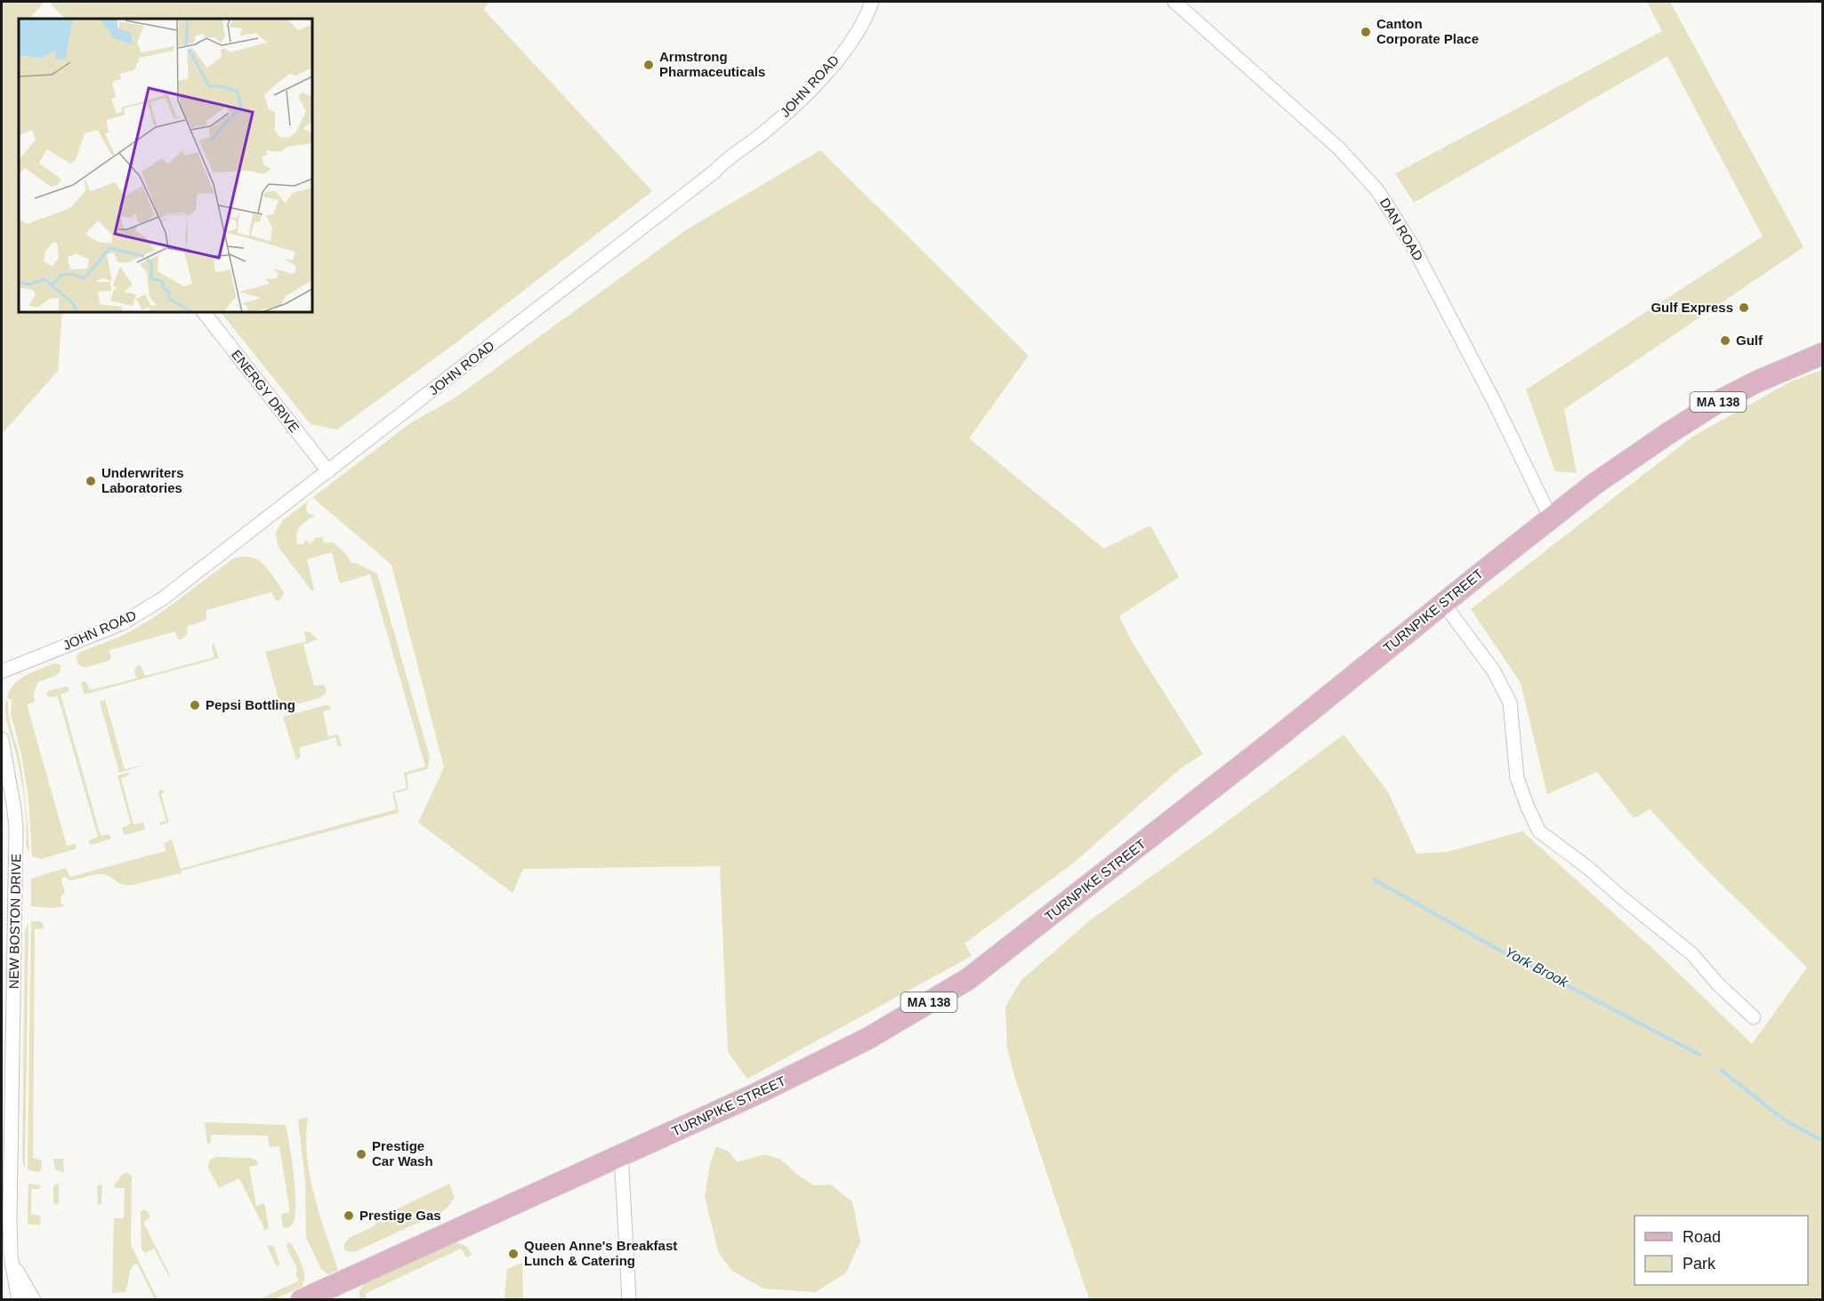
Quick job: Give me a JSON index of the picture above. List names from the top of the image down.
{
  "streets": {
    "main road": ["MA 138", "TURNPIKE STREET"],
    "street": [
      "JOHN ROAD",
      "DAN ROAD",
      "ENERGY DRIVE",
      "NEW BOSTON DRIVE"
    ]
  },
  "crossings": [
    ["JOHN ROAD", "ENERGY DRIVE"],
    ["DAN ROAD", "TURNPIKE STREET"]
  ],
  "water": ["York Brook"],
  "places": [
    "Canton Corporate Place",
    "Armstrong Pharmaceuticals",
    "Gulf Express",
    "Gulf",
    "Underwriters Laboratories",
    "Pepsi Bottling",
    "Prestige Car Wash",
    "Prestige Gas",
    "Queen Anne's Breakfast Lunch & Catering"
  ],
  "legend": ["Road", "Park"]
}
